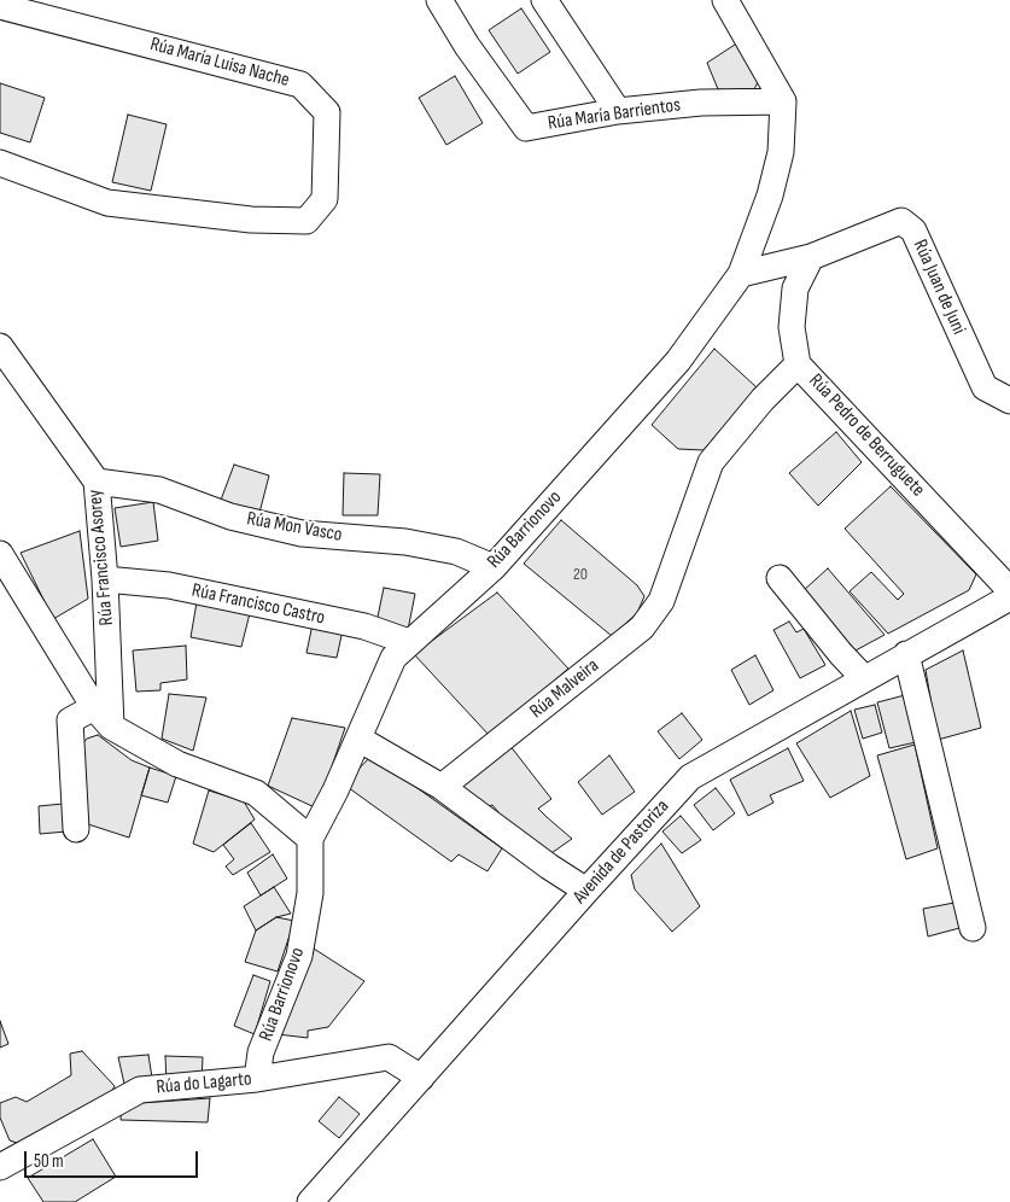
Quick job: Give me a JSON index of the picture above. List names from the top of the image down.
{
  "streets": {
    "street": [
      "Rúa María Luisa Nache",
      "Rúa María Barrientos",
      "Rúa Juan de Juni",
      "Rúa Pedro de Berruguete",
      "Rúa Mon Vasco",
      "Rúa Barrionovo",
      "Rúa Francisco Asorey",
      "Rúa Francisco Castro",
      "Rúa Malveira",
      "Avenida de Pastoriza",
      "Rúa do Lagarto"
    ]
  },
  "crossings": [
    ["Rúa María Barrientos", "Rúa Barrionovo"],
    ["Rúa Juan de Juni", "Rúa Pedro de Berruguete"],
    ["Rúa Juan de Juni", "Rúa Barrionovo"],
    ["Rúa Pedro de Berruguete", "Rúa Malveira"],
    ["Rúa Mon Vasco", "Rúa Barrionovo"],
    ["Rúa Mon Vasco", "Rúa Francisco Asorey"],
    ["Rúa Barrionovo", "Rúa Francisco Castro"],
    ["Rúa Barrionovo", "Rúa do Lagarto"],
    ["Rúa Francisco Asorey", "Rúa Francisco Castro"],
    ["Avenida de Pastoriza", "Rúa do Lagarto"]
  ],
  "house_numbers": ["20"],
  "scale_bar": "50 m"
}
